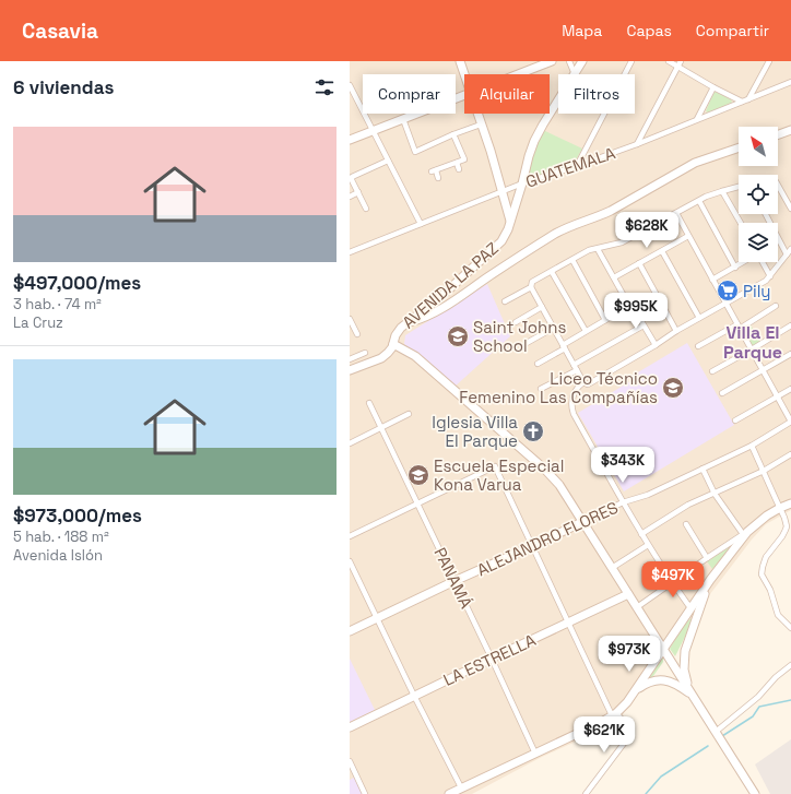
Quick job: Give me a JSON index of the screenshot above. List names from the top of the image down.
{
  "streets": {
    "main road": ["AVENIDA LA PAZ", "ALEJANDRO FLORES", "LA ESTRELLA"],
    "street": ["GUATEMALA", "PANAMÁ"]
  },
  "crossings": [
    ["GUATEMALA", "AVENIDA LA PAZ"],
    ["ALEJANDRO FLORES", "PANAMÁ"],
    ["PANAMÁ", "LA ESTRELLA"]
  ],
  "districts": ["Villa El Parque"],
  "places": {
    "supermarket": ["Pily"],
    "school or university": ["Saint Johns School", "Liceo Técnico Femenino Las Compañías", "Escuela Especial Kona Varua"],
    "church": ["Iglesia Villa El Parque"]
  },
  "north": "top left",
  "page": {
    "header": "Casavia",
    "nav": ["Mapa", "Capas", "Compartir"],
    "heading": "6 viviendas",
    "chip": ["Comprar", "Alquilar", "Filtros"],
    "list": [
      {
        "name": "$497,000/mes",
        "note": "3 hab. · 74 m² · La Cruz"
      },
      {
        "name": "$973,000/mes",
        "note": "5 hab. · 188 m² · Avenida Islón"
      }
    ],
    "price": [
      "$628K",
      "$995K",
      "$343K",
      "$497K",
      "$973K",
      "$621K"
    ]
  }
}
